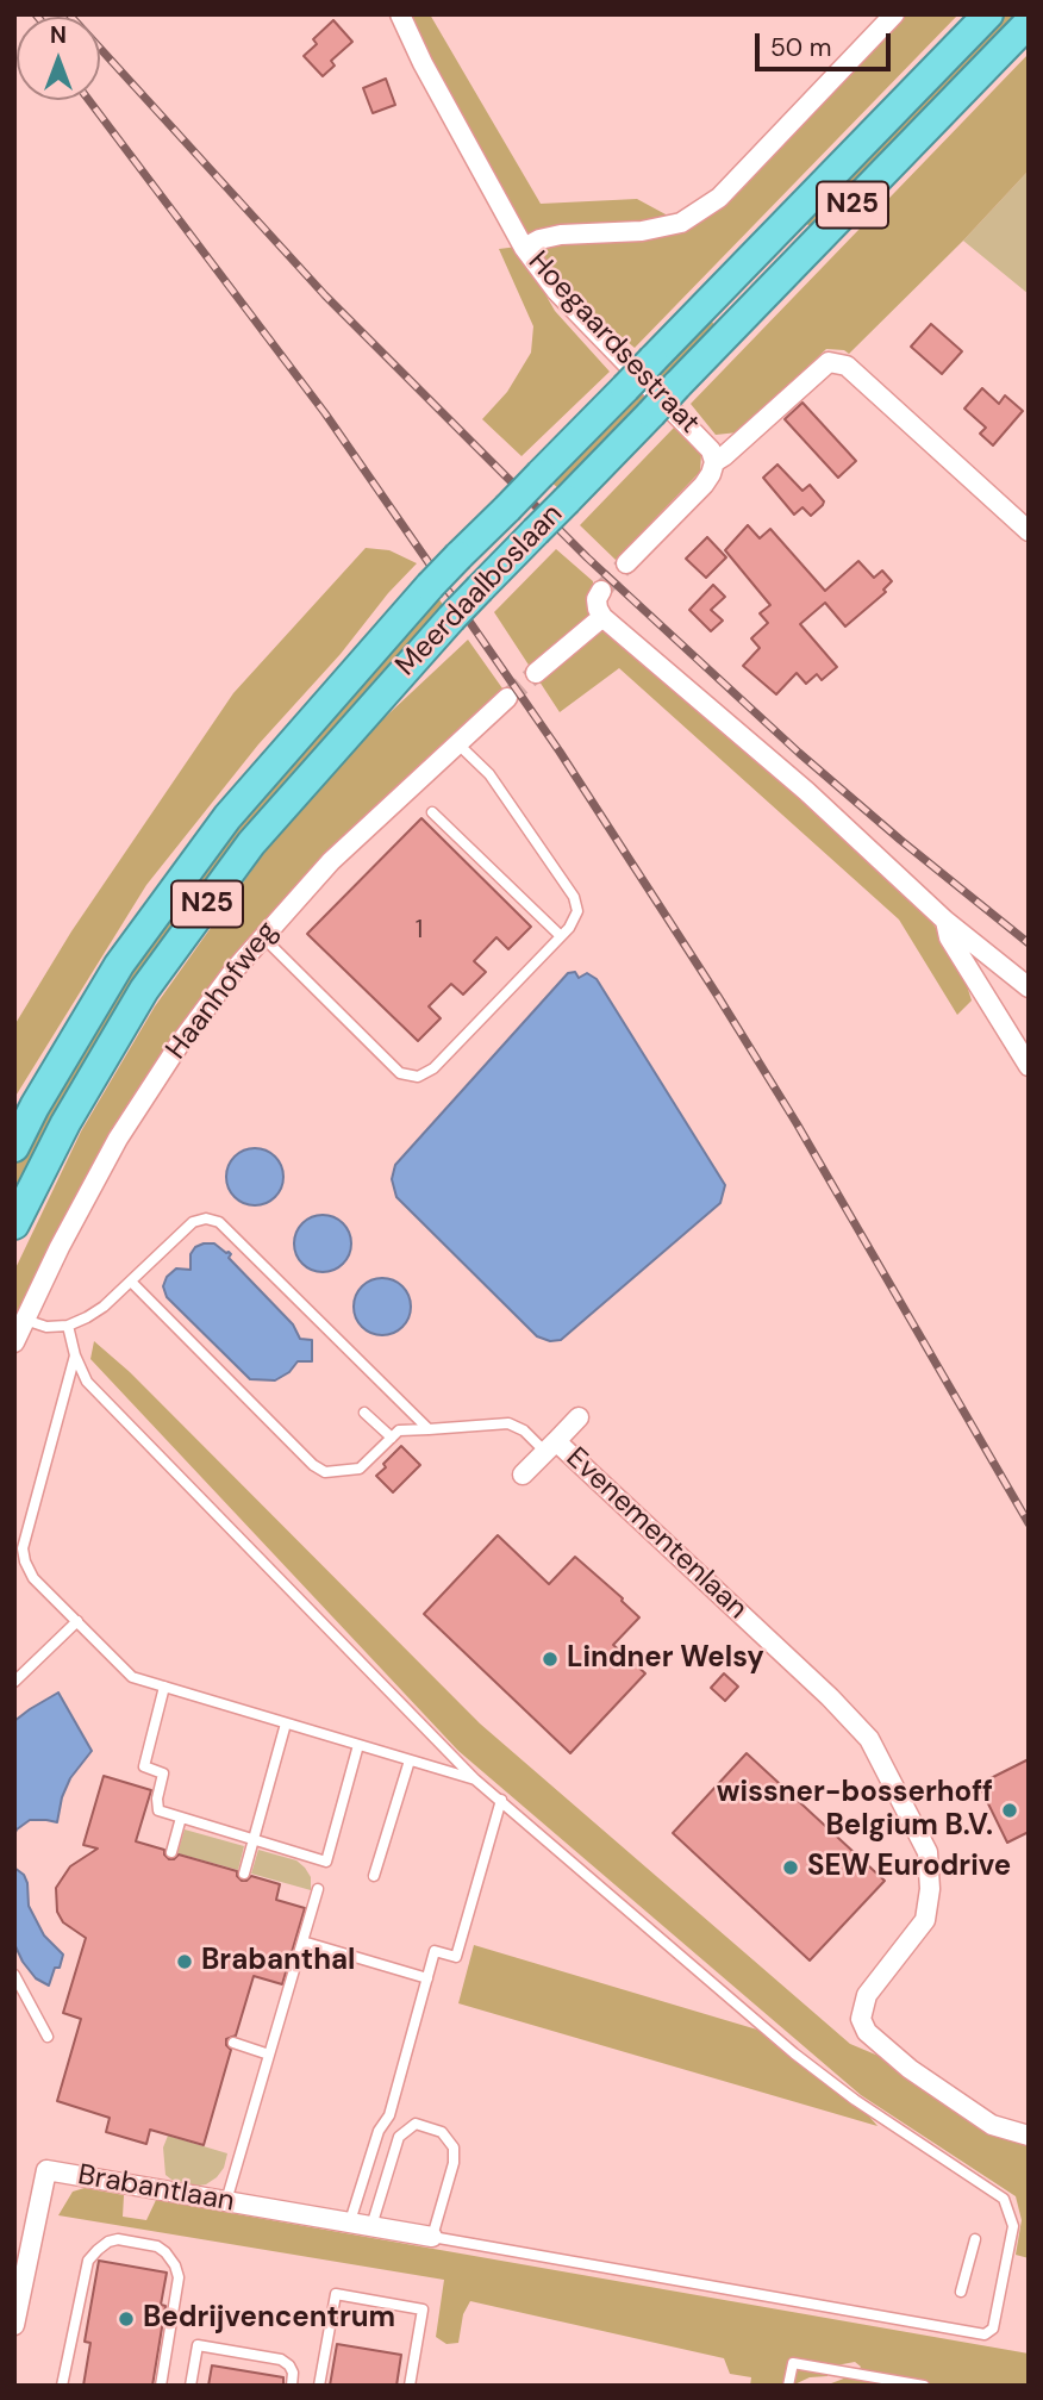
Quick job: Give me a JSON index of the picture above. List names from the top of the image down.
{
  "streets": {
    "highway": ["N25", "Meerdaalboslaan"],
    "street": [
      "Hoegaardsestraat",
      "Haanhofweg",
      "Evenementenlaan",
      "Brabantlaan"
    ]
  },
  "places": [
    "Lindner Welsy",
    "wissner-bosserhoff Belgium B.V.",
    "SEW Eurodrive",
    "Brabanthal",
    "Bedrijvencentrum"
  ],
  "house_numbers": ["1"],
  "scale_bar": "50 m",
  "north": "top"
}
